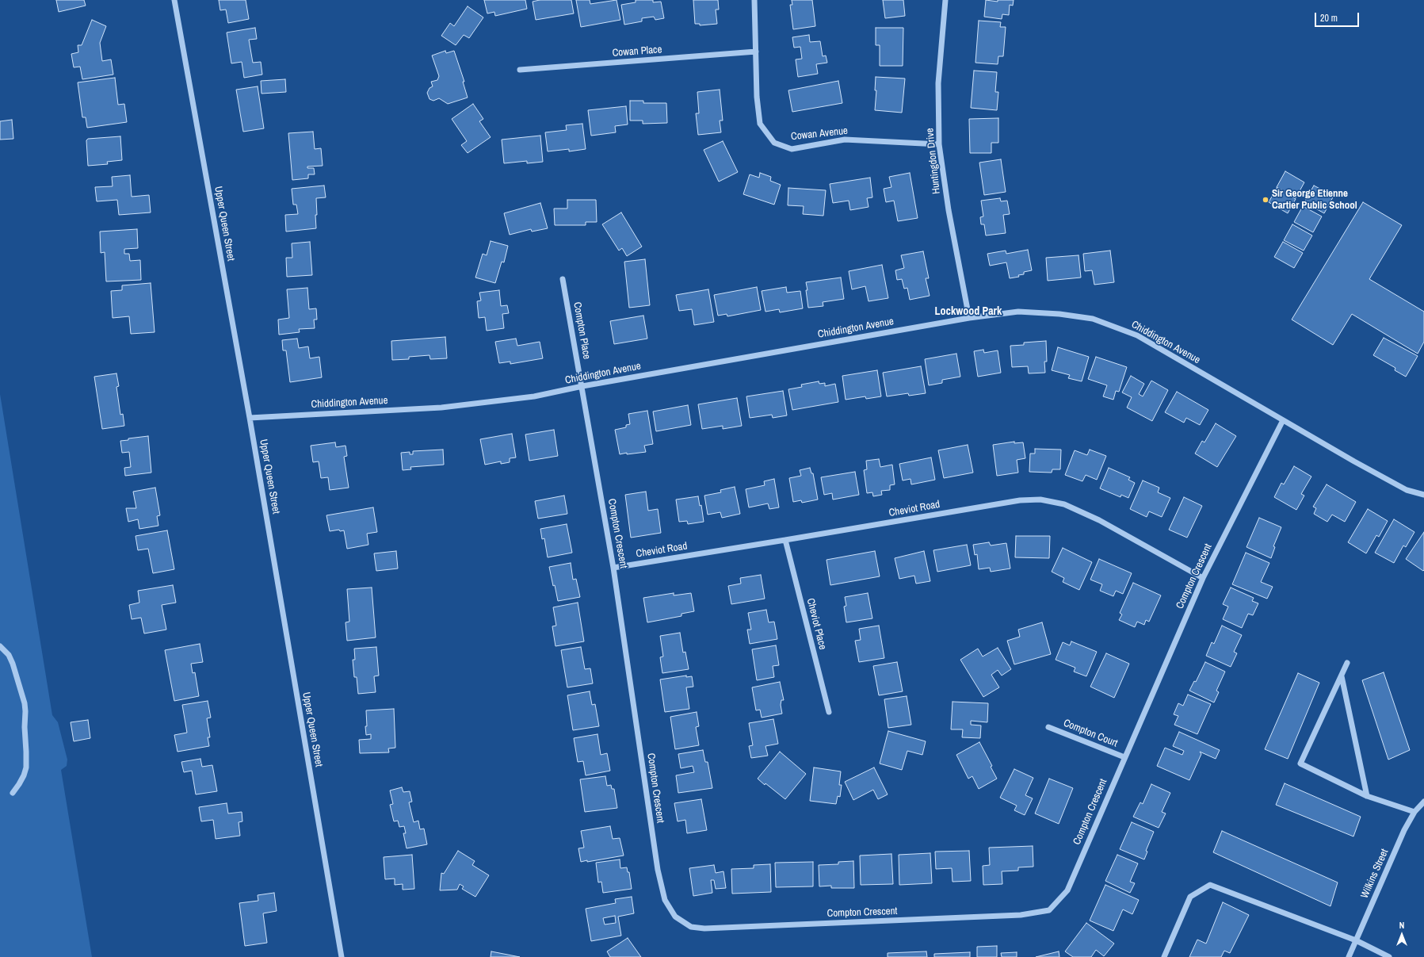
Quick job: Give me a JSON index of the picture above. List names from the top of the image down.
{
  "streets": {
    "street": [
      "Cowan Place",
      "Cowan Avenue",
      "Huntingdon Drive",
      "Upper Queen Street",
      "Chiddington Avenue",
      "Compton Place",
      "Cheviot Road",
      "Compton Crescent",
      "Cheviot Place",
      "Compton Court",
      "Wilkins Street"
    ]
  },
  "crossings": [
    ["Cowan Place", "Cowan Avenue"],
    ["Cowan Avenue", "Huntingdon Drive"],
    ["Huntingdon Drive", "Chiddington Avenue"],
    ["Upper Queen Street", "Chiddington Avenue"],
    ["Chiddington Avenue", "Compton Place"],
    ["Chiddington Avenue", "Compton Crescent"],
    ["Compton Place", "Compton Crescent"],
    ["Cheviot Road", "Compton Crescent"],
    ["Cheviot Road", "Cheviot Place"],
    ["Compton Crescent", "Compton Court"]
  ],
  "districts": ["Lockwood Park"],
  "places": ["Sir George Etienne Cartier Public School"],
  "scale_bar": "20 m",
  "north": "top"
}
